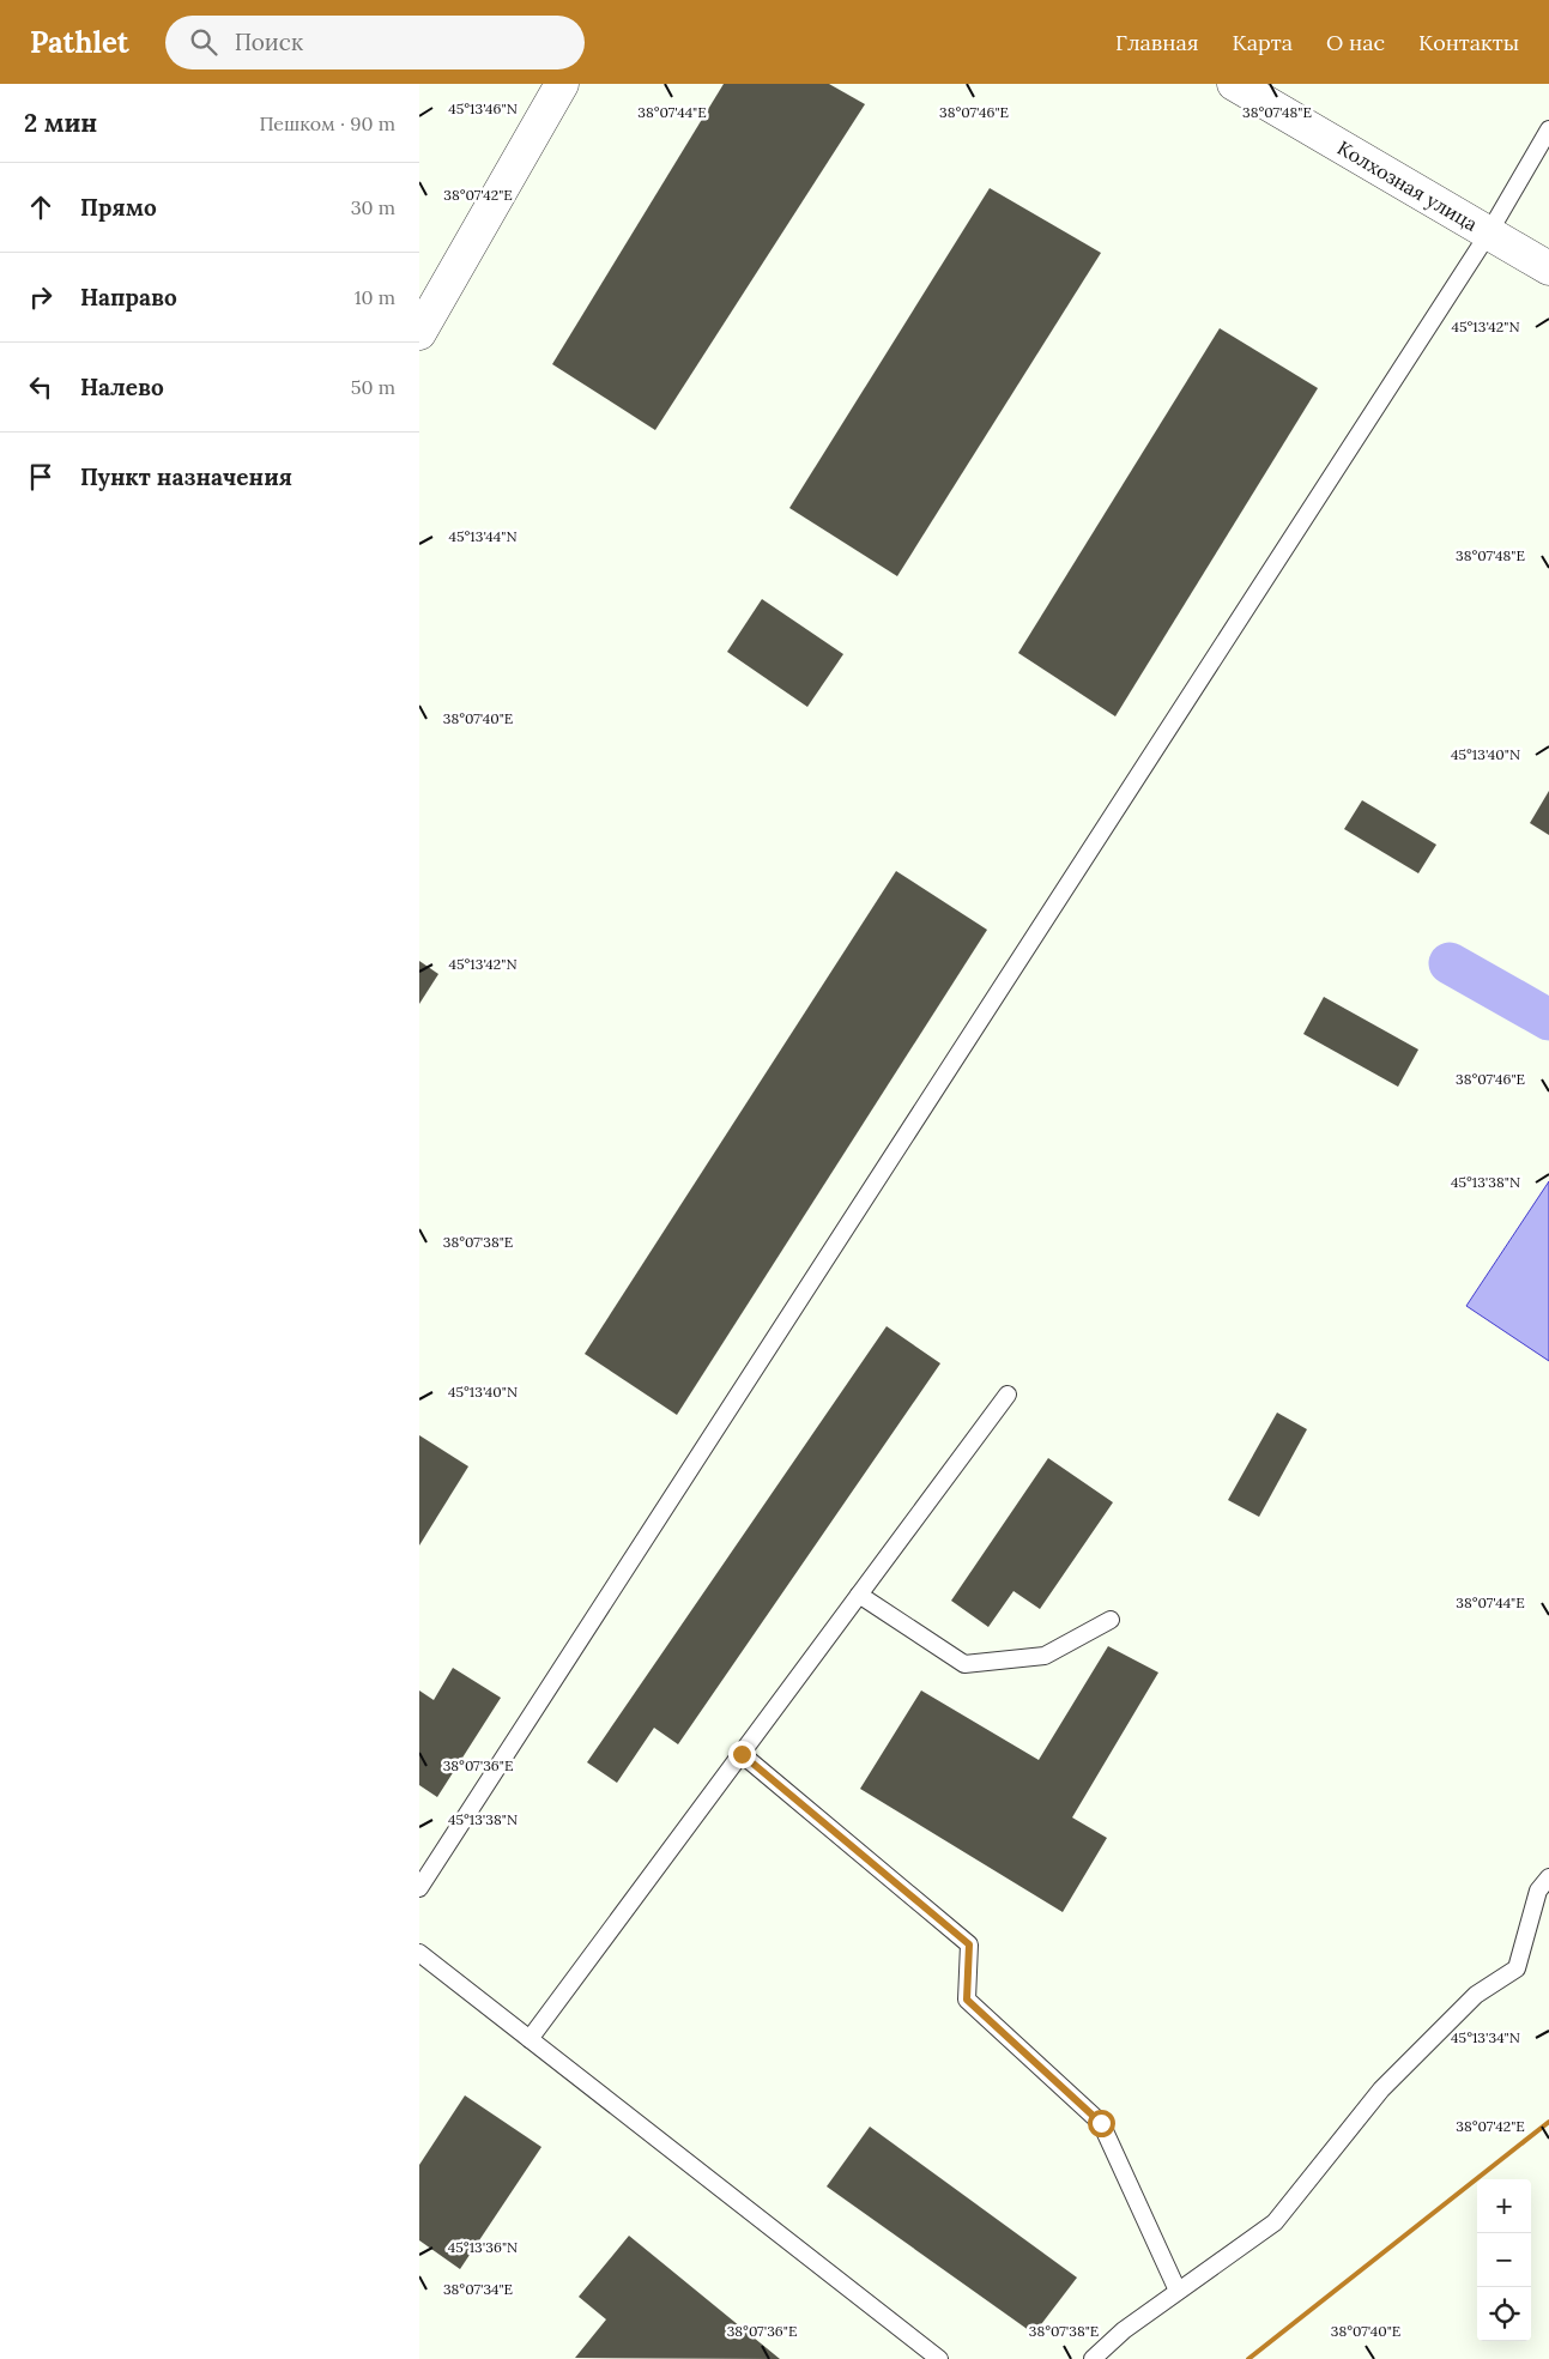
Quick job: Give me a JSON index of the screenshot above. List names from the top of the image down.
{
  "streets": {
    "street": ["Колхозная улица"]
  },
  "page": {
    "header": "Pathlet",
    "search": "Поиск",
    "nav": [
      "Главная",
      "Карта",
      "О нас",
      "Контакты"
    ],
    "heading": ["2 мин", "Пешком · 90 m"],
    "list": [
      ["Прямо", "30 m"],
      ["Направо", "10 m"],
      ["Налево", "50 m"],
      "Пункт назначения"
    ],
    "map_buttons": ["+", "−"]
  },
  "coordinates": [
    "45°13'46\"N",
    "38°07'46\"E",
    "38°07'48\"E",
    "38°07'44\"E",
    "38°07'42\"E",
    "45°13'42\"N",
    "45°13'44\"N",
    "38°07'40\"E",
    "45°13'40\"N",
    "45°13'38\"N",
    "38°07'38\"E",
    "38°07'36\"E",
    "45°13'34\"N",
    "45°13'36\"N",
    "38°07'34\"E"
  ]
}
